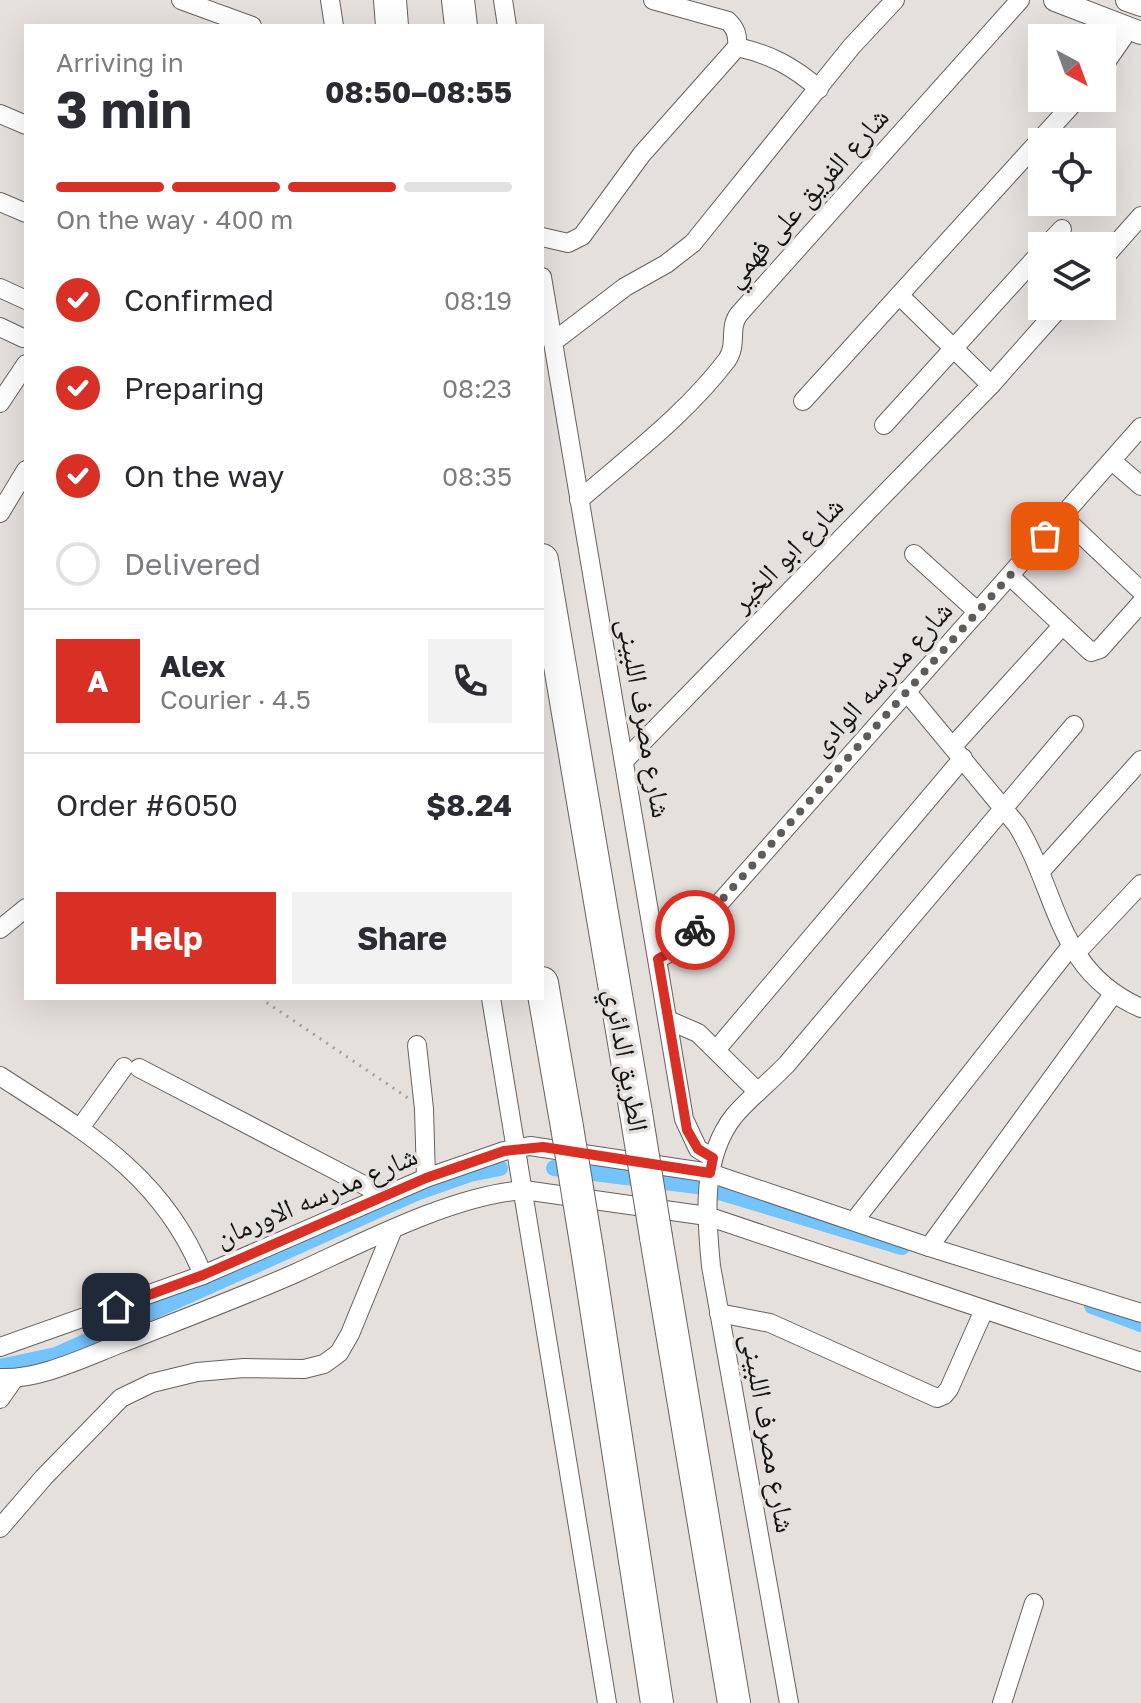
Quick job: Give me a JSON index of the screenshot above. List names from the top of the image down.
{
  "streets": {
    "highway": ["الطريق الدائري"],
    "street": [
      "شارع الفريق على فهمي",
      "شارع ابو الخير",
      "شارع مدرسه الوادى",
      "شارع مصرف اللبينى",
      "شارع مدرسه الاورمان"
    ]
  },
  "crossings": [
    ["شارع الفريق على فهمي", "شارع مصرف اللبينى"],
    ["شارع ابو الخير", "شارع مصرف اللبينى"],
    ["شارع مدرسه الوادى", "شارع مصرف اللبينى"],
    ["شارع مصرف اللبينى", "شارع مدرسه الاورمان"]
  ],
  "north": "bottom right",
  "page": {
    "heading": ["3 min", "Arriving in", "08:50–08:55"],
    "panel": [
      "Alex",
      "Courier · 4.5",
      "Order #6050",
      "$8.24"
    ],
    "bar": "On the way · 400 m",
    "list": [
      ["Confirmed", "08:19"],
      ["Preparing", "08:23"],
      ["On the way", "08:35"],
      "Delivered"
    ],
    "round": "A",
    "buttons": ["Help", "Share"]
  }
}
